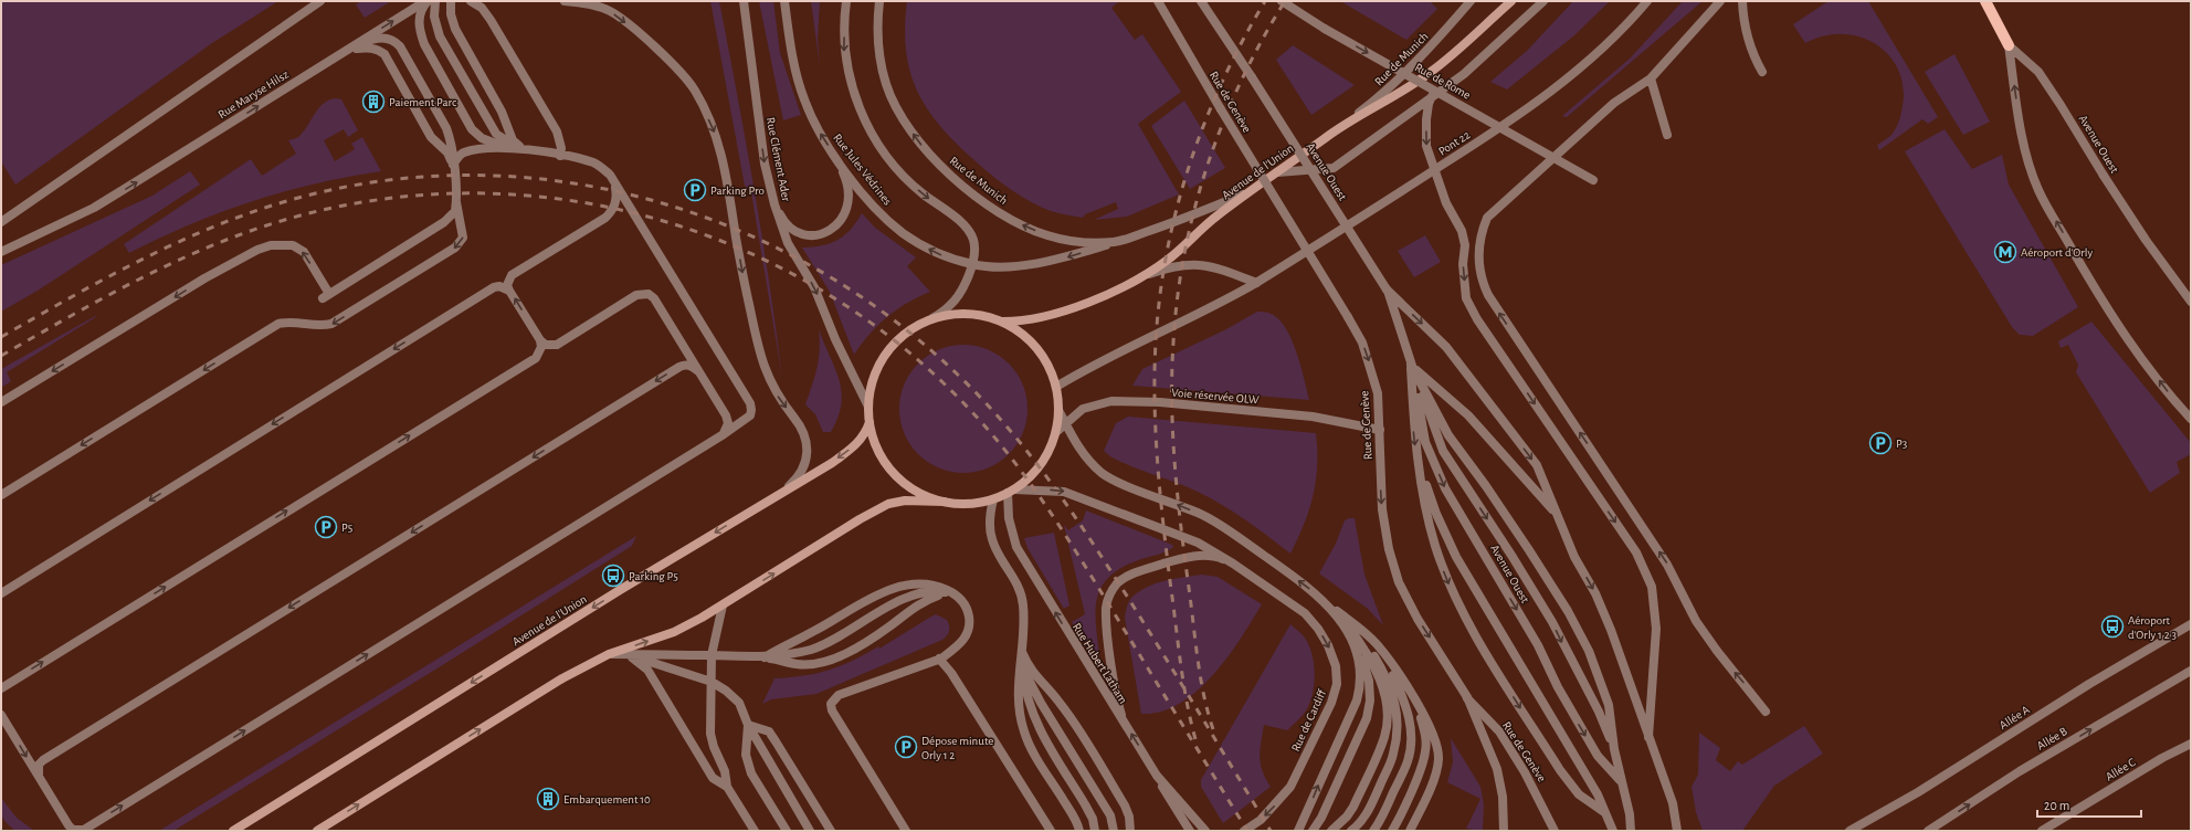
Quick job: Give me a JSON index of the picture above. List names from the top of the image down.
{
  "streets": {
    "main road": ["Avenue Ouest"],
    "street": [
      "Rue de Munich",
      "Rue de Rome",
      "Rue Maryse Hilsz",
      "Rue de Genève",
      "Pont 22",
      "Rue Clément Ader",
      "Rue Jules Védrines",
      "Avenue de l'Union",
      "Voie réservée OLW",
      "Rue Hubert Latham",
      "Allée A",
      "Rue de Cardiff",
      "Allée B",
      "Allée C"
    ]
  },
  "crossings": [
    ["Rue de Munich", "Rue Jules Védrines"],
    ["Rue de Munich", "Avenue de l'Union"],
    ["Rue de Genève", "Voie réservée OLW"],
    ["Rue Clément Ader", "Avenue de l'Union"],
    ["Avenue de l'Union", "Voie réservée OLW"],
    ["Avenue de l'Union", "Rue Hubert Latham"],
    ["Avenue de l'Union", "Rue de Cardiff"],
    ["Rue Hubert Latham", "Rue de Cardiff"]
  ],
  "one_way": [
    "Rue de Munich",
    "Rue de Rome",
    "Rue Clément Ader",
    "Rue Jules Védrines",
    "Allée B"
  ],
  "places": {
    "building": ["Paiement Parc", "Embarquement 10"],
    "parking": [
      "Parking Pro",
      "P3",
      "P5",
      "Dépose minute Orly 1 2"
    ],
    "metro station": ["Aéroport d'Orly"],
    "bus stop": ["Parking P5", "Aéroport d'Orly 1 2 3"]
  },
  "scale_bar": "20 m"
}
